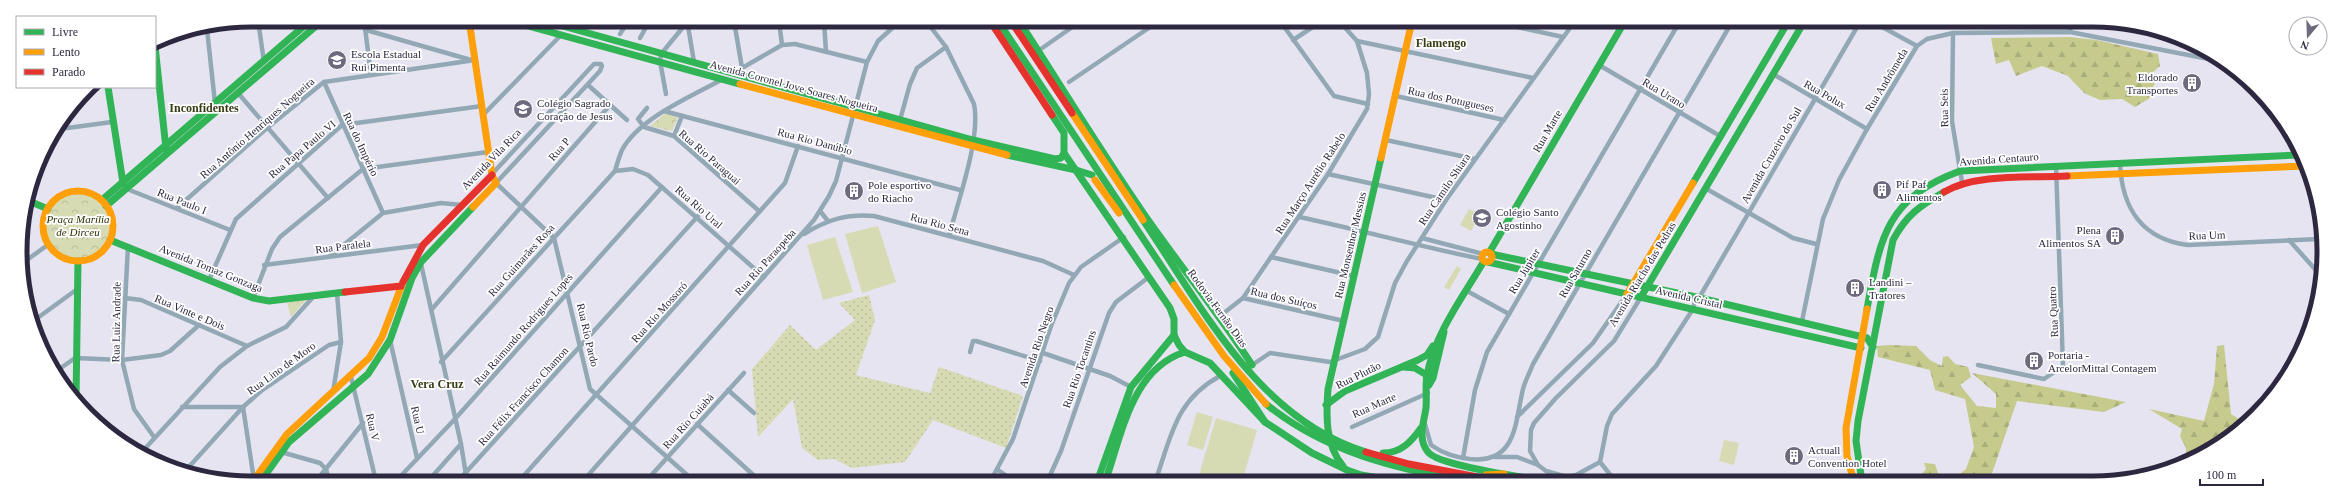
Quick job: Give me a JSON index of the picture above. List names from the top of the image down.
{
  "streets": {
    "main road": [
      "Avenida Coronel Jove Soares Nogueira",
      "Rua Marte",
      "Avenida Vila Rica",
      "Avenida Centauro",
      "Rua Monsenhor Messias",
      "Avenida Tomaz Gonzaga",
      "Avenida Riacho das Pedras",
      "Avenida Cristal",
      "Rodovia Fernão Dias",
      "Rua Plutão"
    ],
    "street": [
      "Rua Andrômeda",
      "Rua Urano",
      "Rua Polux",
      "Rua dos Potugueses",
      "Rua Seis",
      "Rua Antônio Henriques Nogueira",
      "Rua Rio Danúbio",
      "Rua do Império",
      "Rua Papa Paulo VI",
      "Rua P",
      "Avenida Cruzeiro do Sul",
      "Rua Rio Paraguai",
      "Rua Março Aurélio Rabelo",
      "Rua Camilo Shiara",
      "Rua Paulo I",
      "Rua Rio Ural",
      "Rua Rio Sena",
      "Rua Um",
      "Rua Paralela",
      "Rua Guimarães Rosa",
      "Rua Rio Paraopeba",
      "Rua Júpiter",
      "Rua Saturno",
      "Rua dos Suíços",
      "Rua Vinte e Dois",
      "Rua Rio Mossoró",
      "Rua Quatro",
      "Rua Luiz Andrade",
      "Rua Raimundo Rodrigues Lopes",
      "Rua Rio Pardo",
      "Avenida Rio Negro",
      "Rua Lino de Moro",
      "Rua Rio Tocantins",
      "Rua Félix Francisco Chamon",
      "Rua U",
      "Rua Rio Cuiabá",
      "Rua V"
    ]
  },
  "crossings": [
    ["Rua Andrômeda", "Rua Polux"],
    ["Rua Andrômeda", "Rua Seis"],
    ["Rua Andrômeda", "Avenida Cristal"],
    ["Avenida Coronel Jove Soares Nogueira", "Rua Rio Paraopeba"],
    ["Rua Urano", "Rua Marte"],
    ["Rua Urano", "Rua Júpiter"],
    ["Rua Urano", "Rua Saturno"],
    ["Rua Urano", "Avenida Riacho das Pedras"],
    ["Rua Polux", "Avenida Cruzeiro do Sul"],
    ["Rua Polux", "Avenida Riacho das Pedras"],
    ["Rua dos Potugueses", "Rua Camilo Shiara"],
    ["Rua dos Potugueses", "Rua Monsenhor Messias"],
    ["Rua Seis", "Avenida Centauro"],
    ["Rua Antônio Henriques Nogueira", "Rua do Império"],
    ["Rua Antônio Henriques Nogueira", "Rua Paulo I"],
    ["Rua Marte", "Avenida Cristal"],
    ["Rua Marte", "Rua Plutão"],
    ["Rua Rio Danúbio", "Rua Rio Paraopeba"],
    ["Rua Rio Danúbio", "Rua Rio Mossoró"],
    ["Rua do Império", "Rua Papa Paulo VI"],
    ["Rua Papa Paulo VI", "Rua Paulo I"],
    ["Rua Papa Paulo VI", "Avenida Tomaz Gonzaga"],
    ["Avenida Cruzeiro do Sul", "Avenida Cristal"],
    ["Rua Rio Paraguai", "Rua Rio Mossoró"],
    ["Avenida Vila Rica", "Rua Paralela"],
    ["Avenida Vila Rica", "Avenida Tomaz Gonzaga"],
    ["Avenida Vila Rica", "Rua U"],
    ["Avenida Vila Rica", "Rua V"],
    ["Avenida Centauro", "Rua Um"],
    ["Avenida Centauro", "Avenida Cristal"],
    ["Avenida Centauro", "Rua Quatro"],
    ["Rua Março Aurélio Rabelo", "Avenida Cristal"],
    ["Rua Março Aurélio Rabelo", "Rua dos Suíços"],
    ["Rua Março Aurélio Rabelo", "Rodovia Fernão Dias"],
    ["Rua Camilo Shiara", "Rua Monsenhor Messias"],
    ["Rua Camilo Shiara", "Avenida Cristal"],
    ["Rua Rio Ural", "Rua Guimarães Rosa"],
    ["Rua Rio Ural", "Rua Rio Paraopeba"],
    ["Rua Rio Ural", "Rua Rio Mossoró"],
    ["Rua Rio Ural", "Rua Raimundo Rodrigues Lopes"],
    ["Rua Rio Ural", "Rua Félix Francisco Chamon"],
    ["Rua Rio Sena", "Rua Rio Paraopeba"],
    ["Rua Rio Sena", "Avenida Rio Negro"],
    ["Rua Monsenhor Messias", "Avenida Cristal"],
    ["Rua Monsenhor Messias", "Rua dos Suíços"],
    ["Rua Monsenhor Messias", "Rua Plutão"],
    ["Rua Guimarães Rosa", "Rua Rio Pardo"],
    ["Rua Rio Paraopeba", "Rua Rio Pardo"],
    ["Avenida Tomaz Gonzaga", "Rua Luiz Andrade"],
    ["Rua Júpiter", "Avenida Cristal"],
    ["Rua Saturno", "Avenida Riacho das Pedras"],
    ["Rua Saturno", "Avenida Cristal"],
    ["Avenida Riacho das Pedras", "Avenida Cristal"],
    ["Rua Vinte e Dois", "Rua Luiz Andrade"],
    ["Rua Rio Mossoró", "Rua Rio Pardo"],
    ["Rua Raimundo Rodrigues Lopes", "Rua Rio Pardo"],
    ["Rua Raimundo Rodrigues Lopes", "Rua U"],
    ["Rua Rio Pardo", "Rua Félix Francisco Chamon"],
    ["Rua Rio Pardo", "Rua Rio Cuiabá"]
  ],
  "districts": ["Flamengo", "Inconfidentes", "Vera Cruz"],
  "parks": ["Praça Marília de Dirceu"],
  "places": {
    "school or university": ["Escola Estadual Rui Pimenta", "Colégio Sagrado Coração de Jesus", "Colégio Santo Agostinho"],
    "building": [
      "Eldorado Transportes",
      "Pif Paf Alimentos",
      "Pole esportivo do Riacho",
      "Plena Alimentos SA",
      "Landini – Tratores",
      "Portaria - ArcelorMittal Contagem",
      "Actuall Convention Hotel"
    ]
  },
  "legend": ["Livre", "Lento", "Parado"],
  "scale_bar": "100 m",
  "north": "bottom"
}
